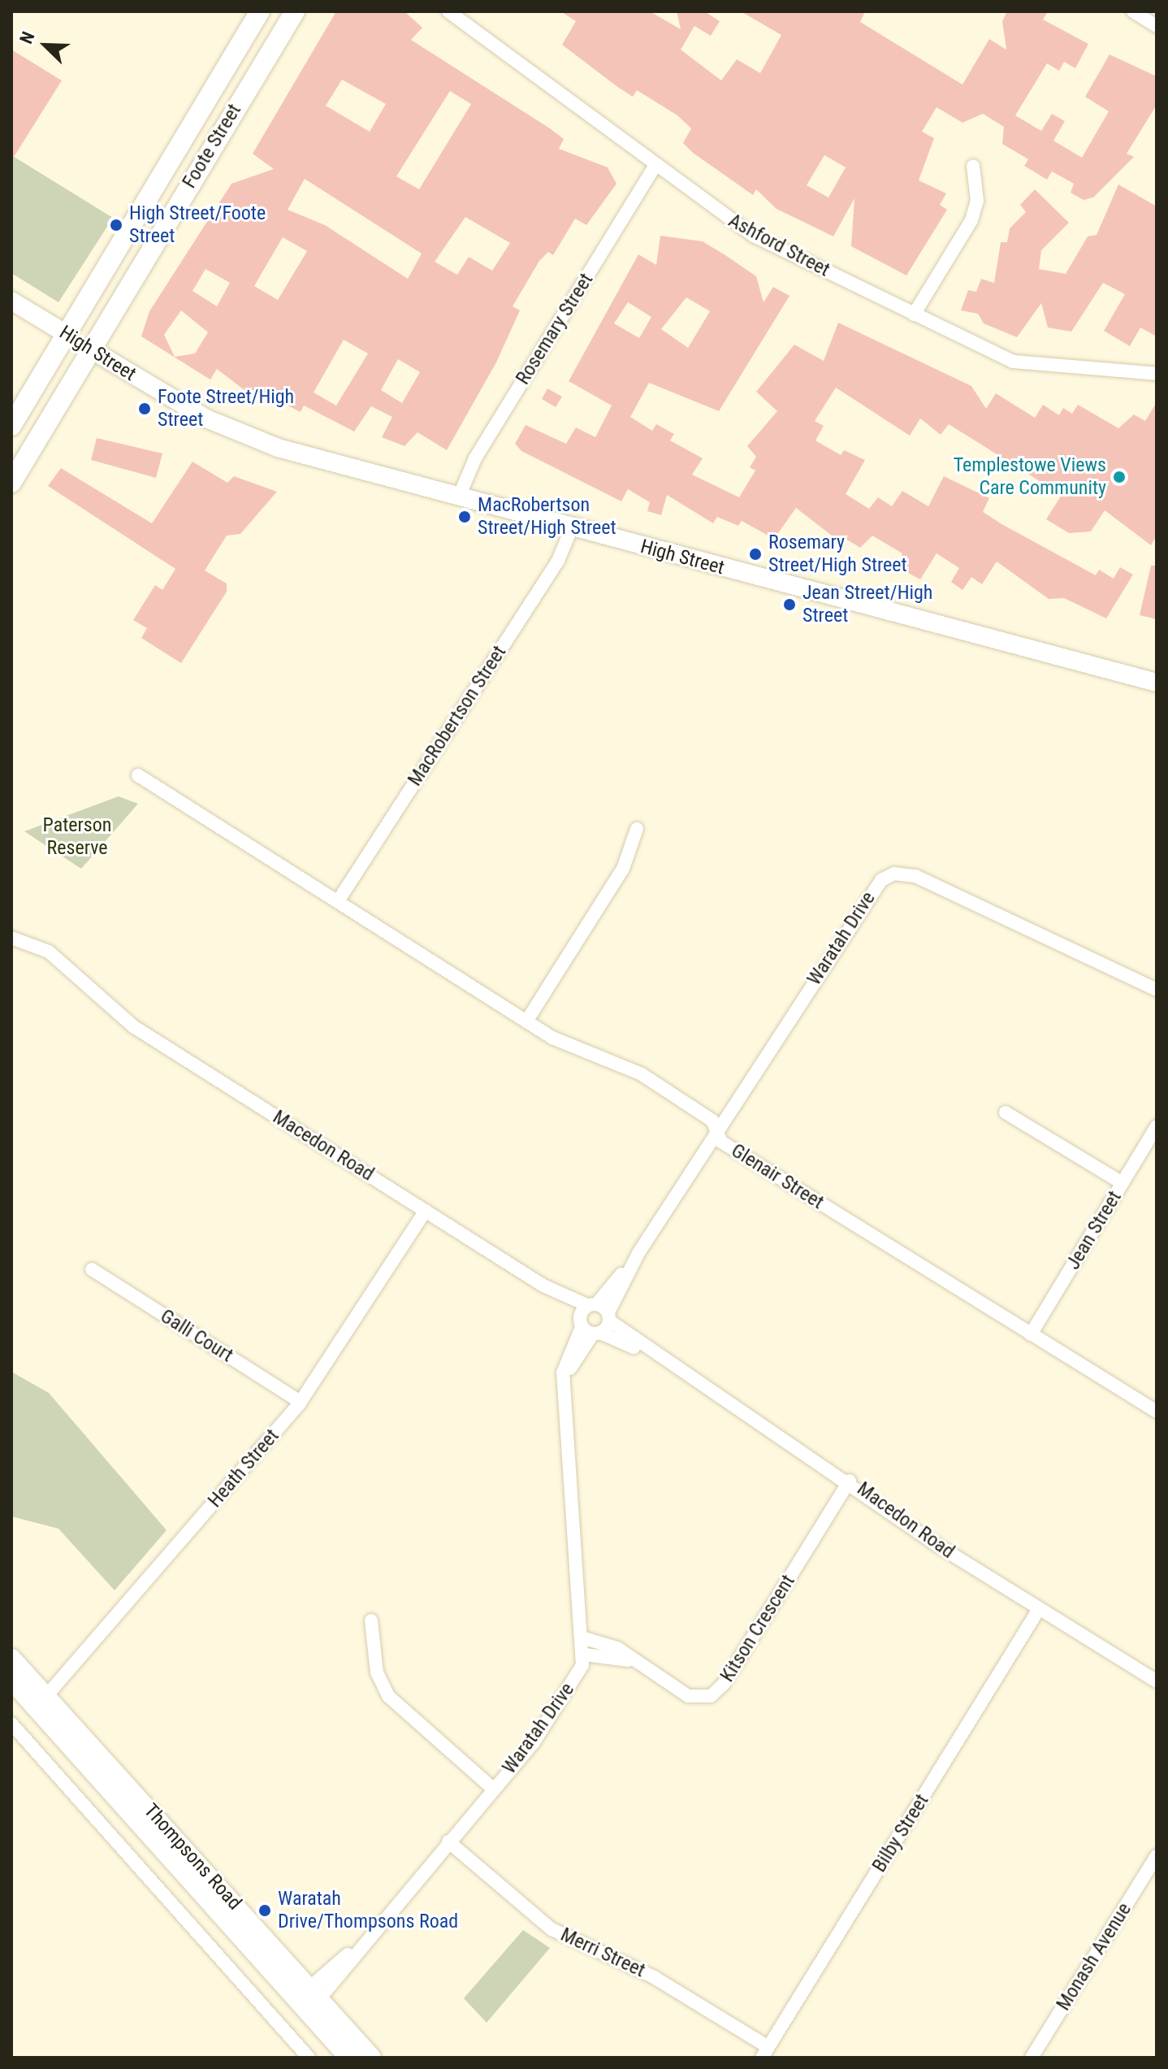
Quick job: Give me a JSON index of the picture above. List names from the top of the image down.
{
  "streets": {
    "main road": ["Foote Street", "High Street", "Thompsons Road"],
    "street": [
      "Ashford Street",
      "Rosemary Street",
      "MacRobertson Street",
      "Waratah Drive",
      "Macedon Road",
      "Glenair Street",
      "Jean Street",
      "Galli Court",
      "Heath Street",
      "Kitson Crescent",
      "Bilby Street",
      "Merri Street",
      "Monash Avenue"
    ]
  },
  "crossings": [
    ["Foote Street", "High Street"],
    ["Ashford Street", "Rosemary Street"],
    ["Rosemary Street", "High Street"],
    ["High Street", "MacRobertson Street"],
    ["MacRobertson Street", "Glenair Street"],
    ["Waratah Drive", "Macedon Road"],
    ["Waratah Drive", "Glenair Street"],
    ["Waratah Drive", "Kitson Crescent"],
    ["Waratah Drive", "Thompsons Road"],
    ["Waratah Drive", "Merri Street"],
    ["Macedon Road", "Heath Street"],
    ["Macedon Road", "Kitson Crescent"],
    ["Macedon Road", "Bilby Street"],
    ["Glenair Street", "Jean Street"],
    ["Galli Court", "Heath Street"],
    ["Heath Street", "Thompsons Road"],
    ["Bilby Street", "Merri Street"]
  ],
  "parks": ["Paterson Reserve"],
  "places": [
    "High Street/Foote Street",
    "Foote Street/High Street",
    "Templestowe Views Care Community",
    "MacRobertson Street/High Street",
    "Rosemary Street/High Street",
    "Jean Street/High Street",
    "Waratah Drive/Thompsons Road"
  ],
  "north": "top left"
}
